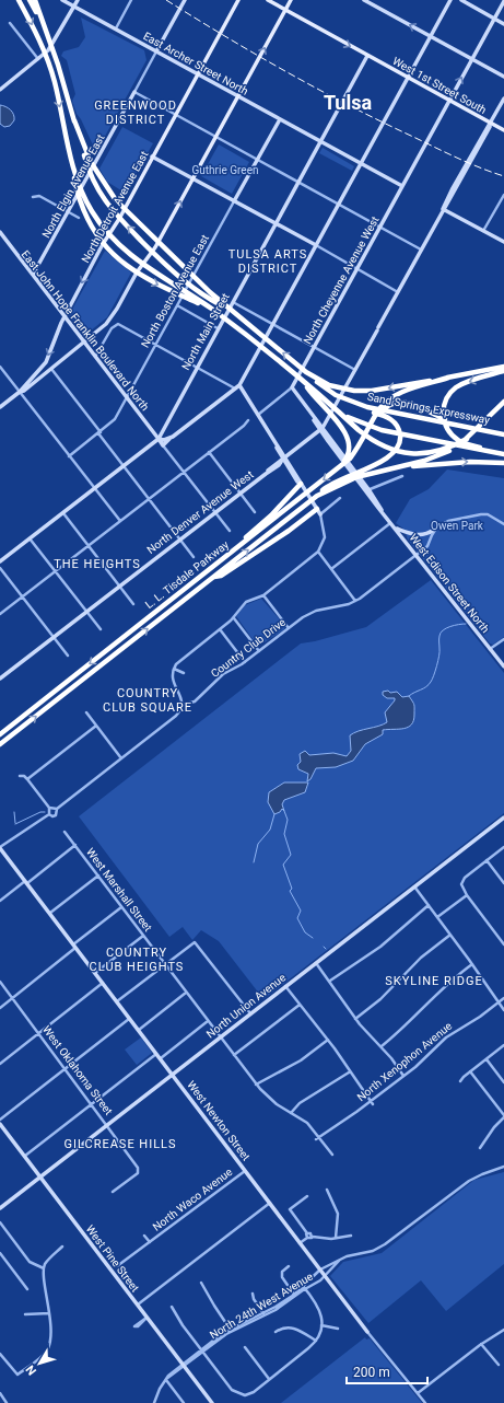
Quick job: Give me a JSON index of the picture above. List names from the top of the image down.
{
  "streets": {
    "highway": ["Sand Springs Expressway", "L. L. Tisdale Parkway"],
    "main road": ["West 1st Street South", "North Detroit Avenue East"],
    "street": [
      "East Archer Street North",
      "North Elgin Avenue East",
      "North Cheyenne Avenue West",
      "North Boston Avenue East",
      "East John Hope Franklin Boulevard North",
      "North Main Street",
      "North Denver Avenue West",
      "West Edison Street North",
      "Country Club Drive",
      "West Marshall Street",
      "North Union Avenue",
      "North Xenophon Avenue",
      "West Oklahoma Street",
      "West Newton Street",
      "North Waco Avenue",
      "West Pine Street",
      "North 24th West Avenue"
    ]
  },
  "crossings": [
    ["East Archer Street North", "North Elgin Avenue East"],
    ["East Archer Street North", "North Detroit Avenue East"],
    ["East Archer Street North", "North Cheyenne Avenue West"],
    ["East Archer Street North", "North Boston Avenue East"],
    ["East Archer Street North", "North Main Street"],
    ["West 1st Street South", "North Cheyenne Avenue West"],
    ["West 1st Street South", "North Main Street"],
    ["West 1st Street South", "North Denver Avenue West"],
    ["North Elgin Avenue East", "East John Hope Franklin Boulevard North"],
    ["North Detroit Avenue East", "East John Hope Franklin Boulevard North"],
    ["North Cheyenne Avenue West", "West Edison Street North"],
    ["North Boston Avenue East", "East John Hope Franklin Boulevard North"],
    ["East John Hope Franklin Boulevard North", "North Main Street"],
    ["North Denver Avenue West", "West Edison Street North"],
    ["West Edison Street North", "Country Club Drive"],
    ["West Marshall Street", "North Union Avenue"],
    ["West Marshall Street", "North Xenophon Avenue"],
    ["North Union Avenue", "West Oklahoma Street"],
    ["North Union Avenue", "West Newton Street"],
    ["North Union Avenue", "West Pine Street"],
    ["West Newton Street", "North Waco Avenue"],
    ["West Newton Street", "North 24th West Avenue"],
    ["West Pine Street", "North 24th West Avenue"]
  ],
  "one_way": ["North Detroit Avenue East"],
  "districts": [
    "Tulsa",
    "GREENWOOD DISTRICT",
    "TULSA ARTS DISTRICT",
    "THE HEIGHTS",
    "COUNTRY CLUB SQUARE",
    "COUNTRY CLUB HEIGHTS",
    "SKYLINE RIDGE",
    "GILCREASE HILLS"
  ],
  "parks": ["Guthrie Green", "Owen Park"],
  "scale_bar": "200 m",
  "north": "bottom left"
}
